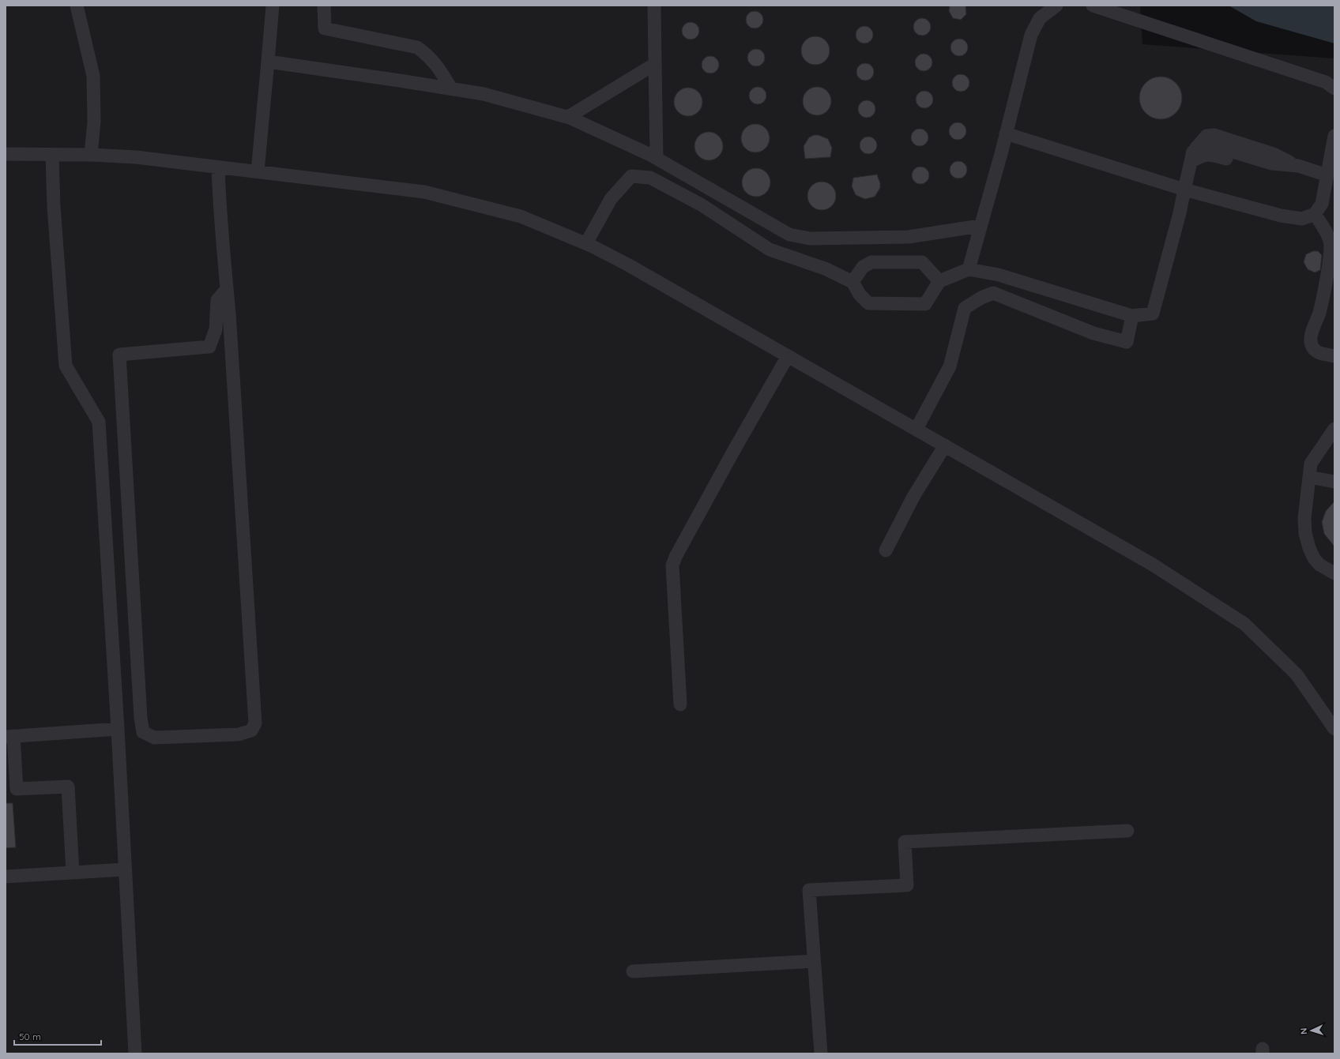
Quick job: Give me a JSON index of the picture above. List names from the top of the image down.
{
  "scale_bar": "50 m",
  "north": "left"
}
